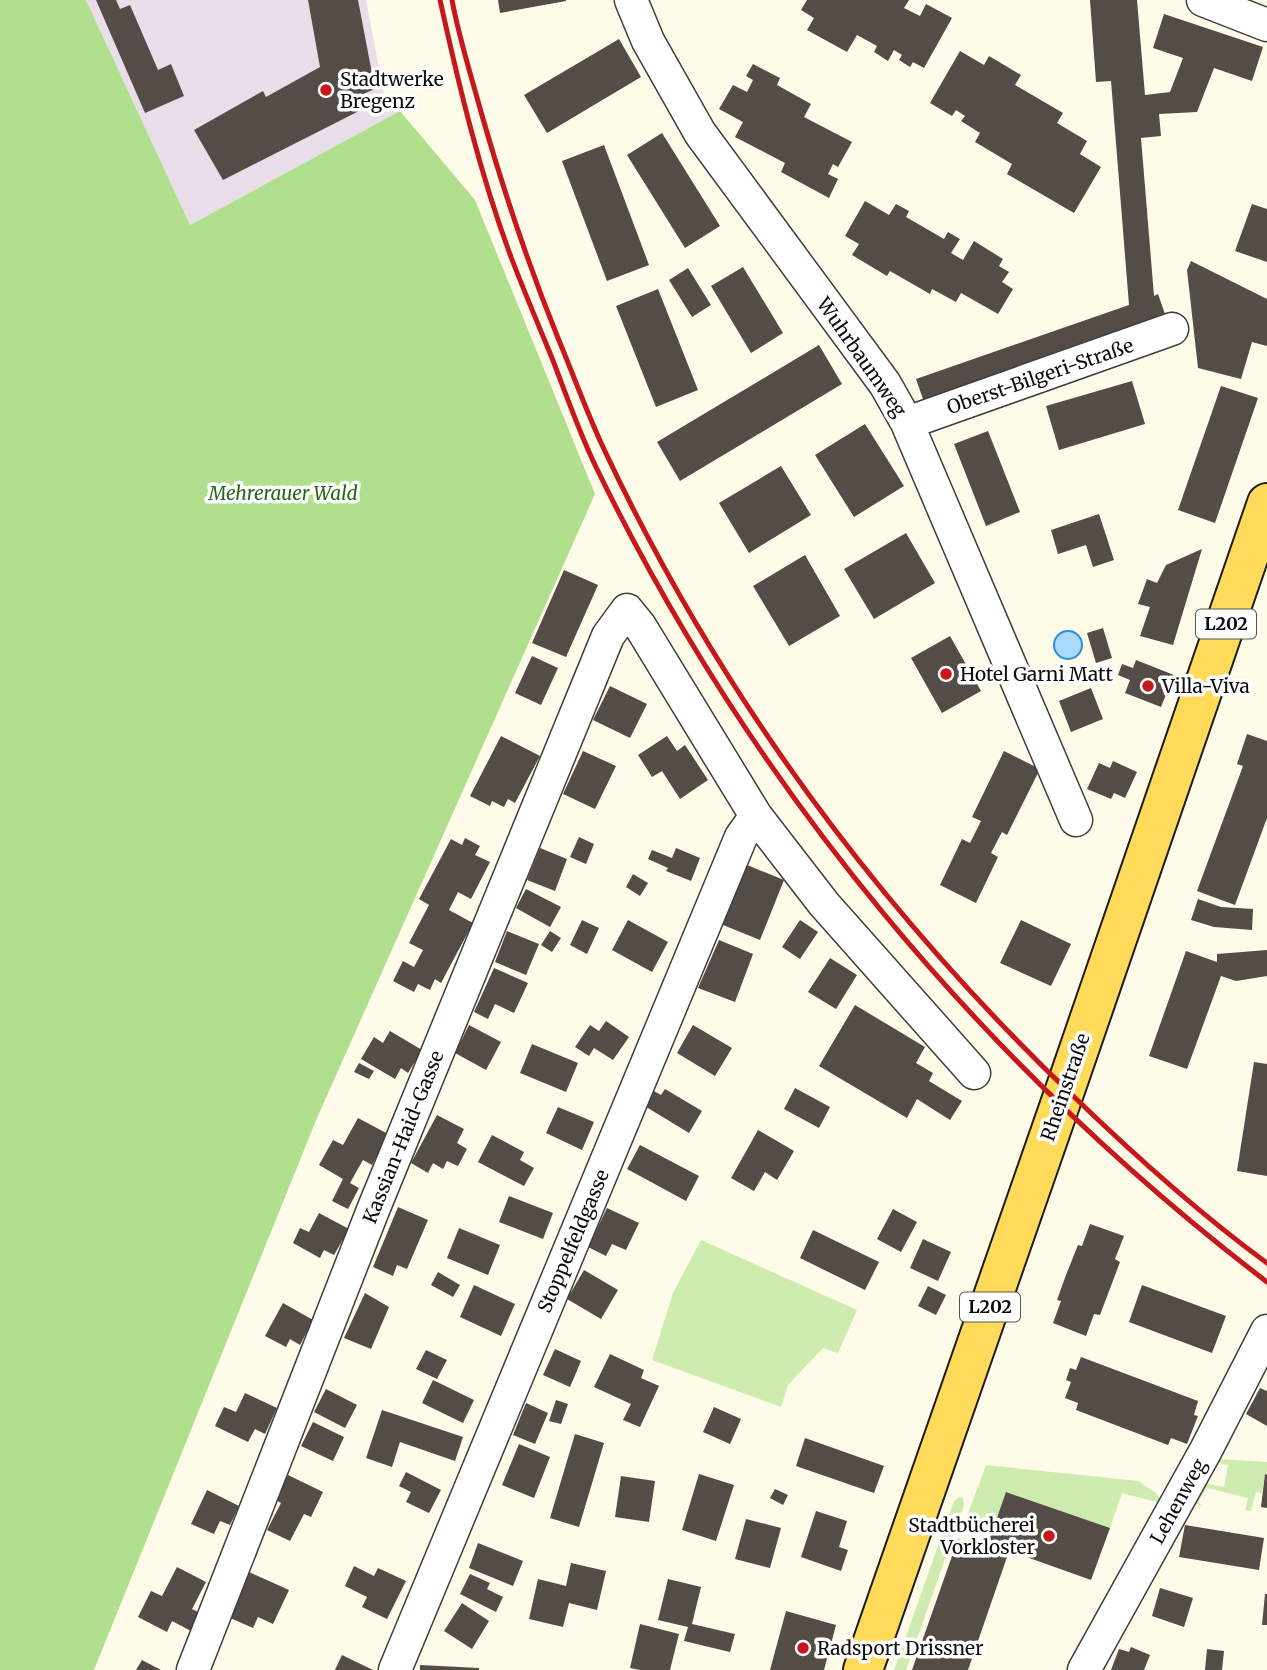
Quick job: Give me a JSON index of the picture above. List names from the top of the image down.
{
  "streets": {
    "main road": ["L202", "Rheinstraße"],
    "street": [
      "Wuhrbaumweg",
      "Oberst-Bilgeri-Straße",
      "Kassian-Haid-Gasse",
      "Stoppelfeldgasse",
      "Lehenweg"
    ]
  },
  "crossings": [
    ["Wuhrbaumweg", "Oberst-Bilgeri-Straße"],
    ["Kassian-Haid-Gasse", "Stoppelfeldgasse"]
  ],
  "parks": ["Mehrerauer Wald"],
  "places": [
    "Stadtwerke Bregenz",
    "Hotel Garni Matt",
    "Villa-Viva",
    "Stadtbücherei Vorkloster",
    "Radsport Drissner"
  ]
}
